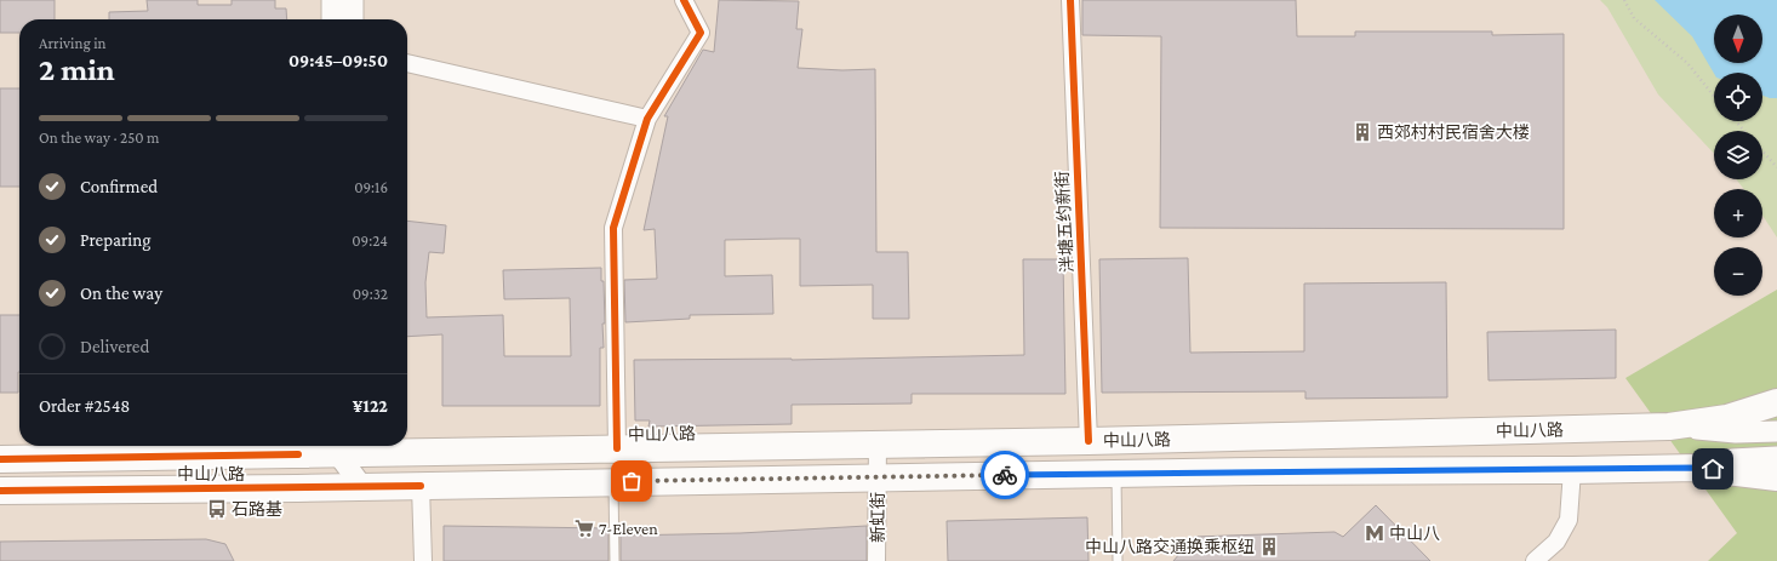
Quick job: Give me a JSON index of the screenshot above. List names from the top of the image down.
{
  "streets": {
    "main road": ["中山八路"],
    "street": ["泮塘五约新街", "新虹街"]
  },
  "crossings": [
    ["泮塘五约新街", "中山八路"],
    ["中山八路", "新虹街"]
  ],
  "places": {
    "building": ["西郊村村民宿舍大楼", "中山八路交通换乘枢纽"],
    "bus stop": ["石路基"],
    "supermarket": ["7-Eleven"],
    "metro station": ["中山八"]
  },
  "north": "bottom",
  "page": {
    "map_buttons": ["+", "−"],
    "heading": ["2 min", "Arriving in", "09:45–09:50"],
    "panel": ["Order #2548", "¥122"],
    "bar": "On the way · 250 m",
    "list": [
      ["Confirmed", "09:16"],
      ["Preparing", "09:24"],
      ["On the way", "09:32"],
      "Delivered"
    ]
  }
}
